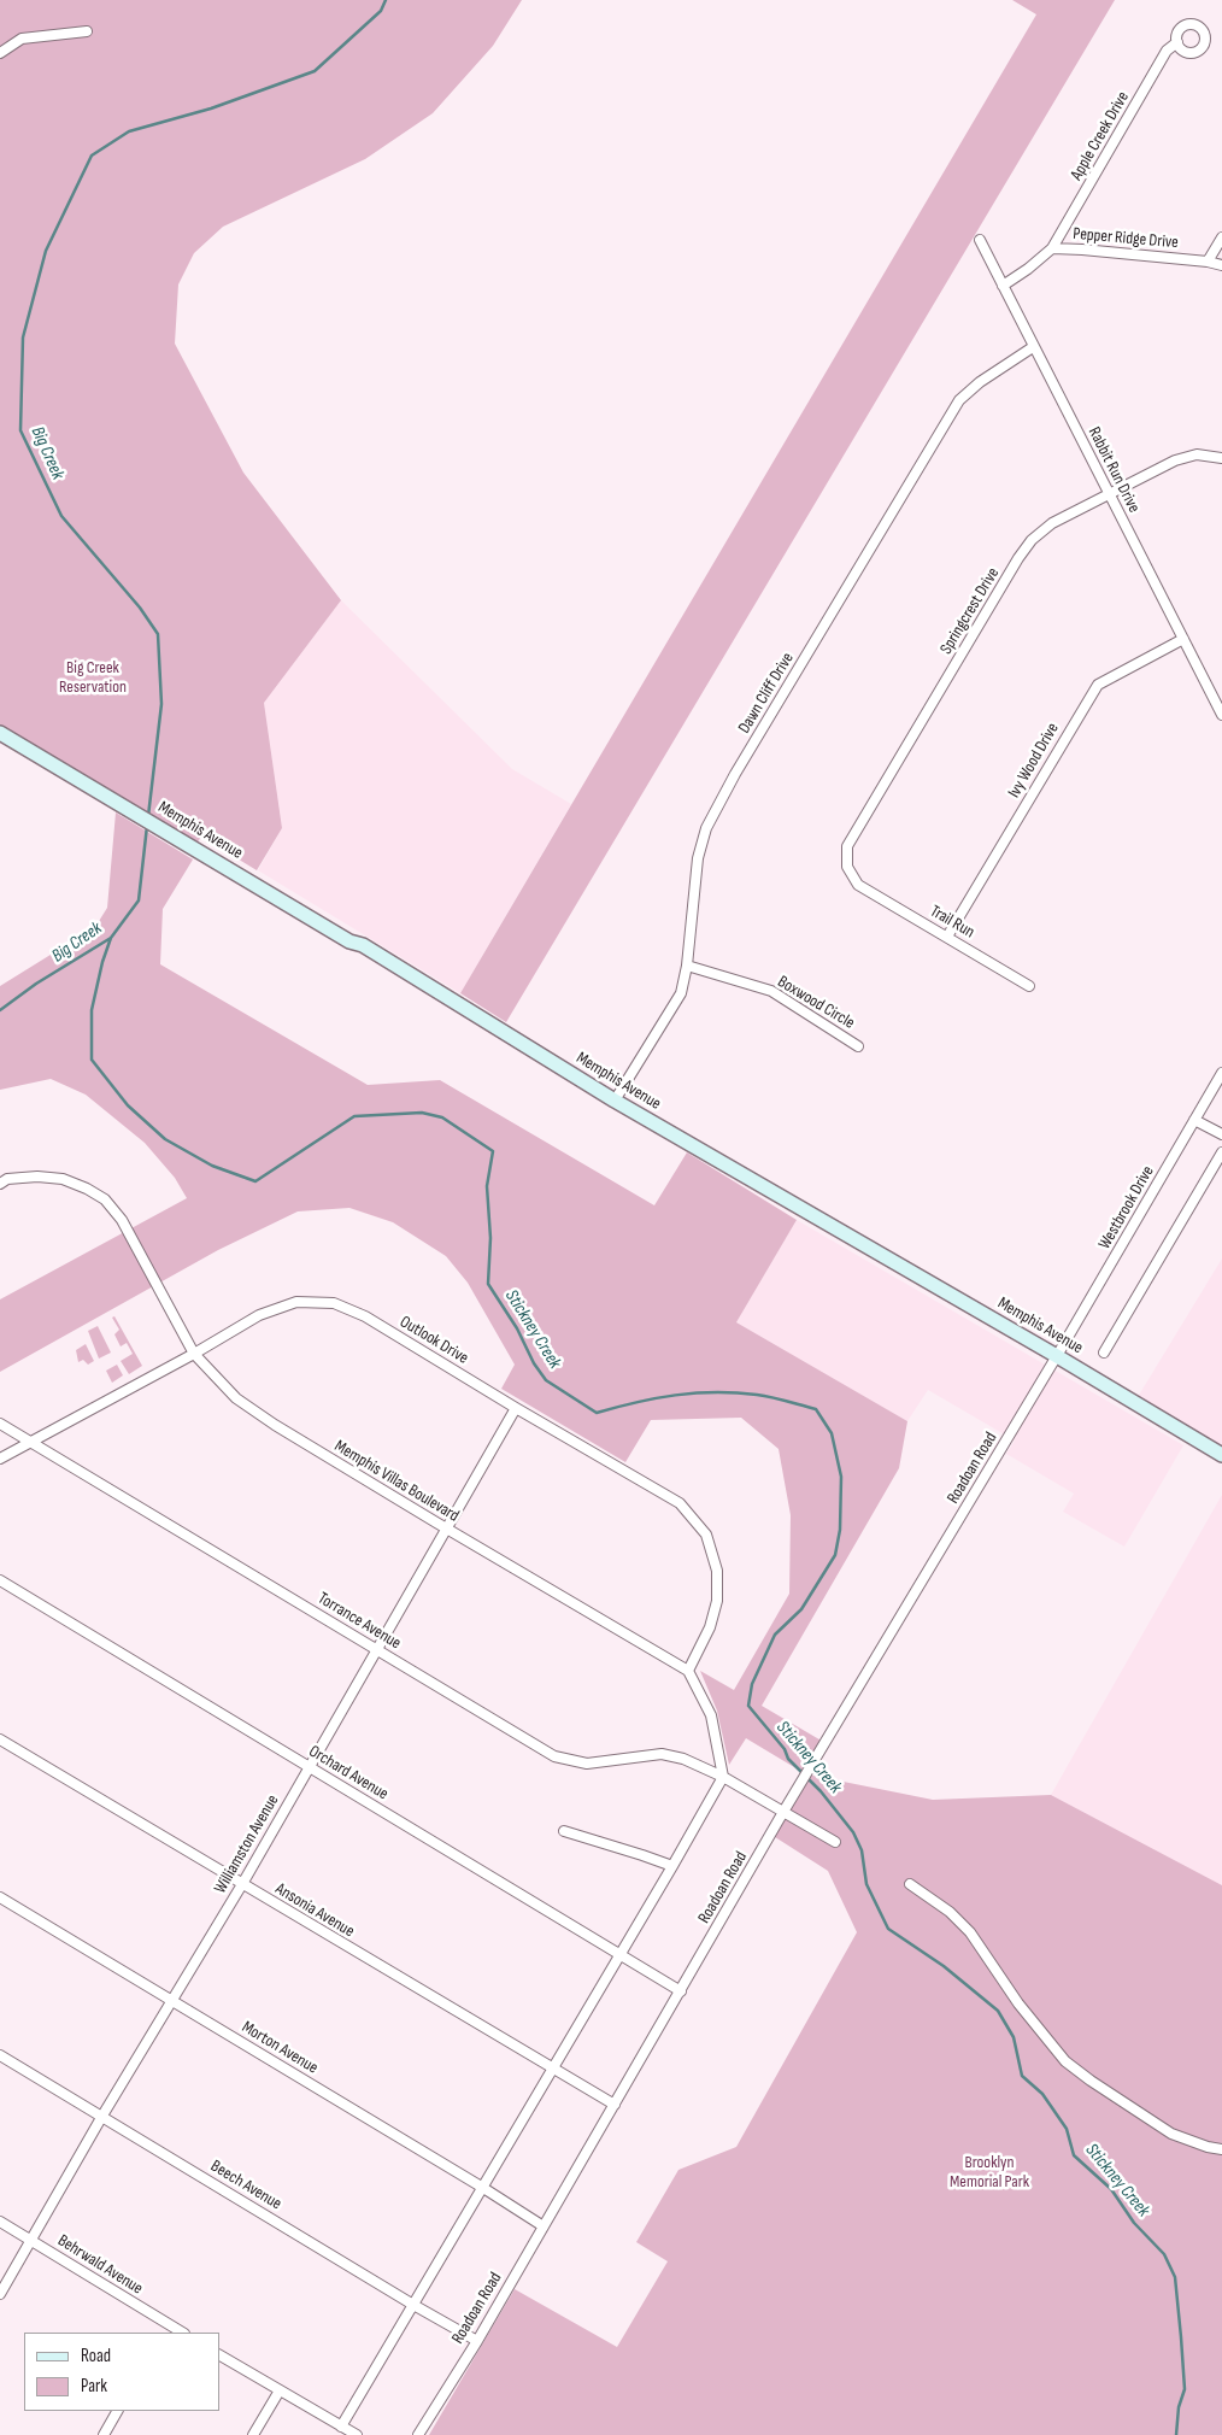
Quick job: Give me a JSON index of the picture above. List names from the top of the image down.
{
  "streets": {
    "main road": ["Memphis Avenue"],
    "street": [
      "Apple Creek Drive",
      "Pepper Ridge Drive",
      "Rabbit Run Drive",
      "Springcrest Drive",
      "Dawn Cliff Drive",
      "Ivy Wood Drive",
      "Trail Run",
      "Boxwood Circle",
      "Westbrook Drive",
      "Outlook Drive",
      "Roadoan Road",
      "Memphis Villas Boulevard",
      "Torrance Avenue",
      "Orchard Avenue",
      "Williamston Avenue",
      "Ansonia Avenue",
      "Morton Avenue",
      "Beech Avenue",
      "Behrwald Avenue"
    ]
  },
  "crossings": [
    ["Apple Creek Drive", "Pepper Ridge Drive"],
    ["Pepper Ridge Drive", "Rabbit Run Drive"],
    ["Rabbit Run Drive", "Springcrest Drive"],
    ["Rabbit Run Drive", "Dawn Cliff Drive"],
    ["Rabbit Run Drive", "Ivy Wood Drive"],
    ["Springcrest Drive", "Trail Run"],
    ["Dawn Cliff Drive", "Memphis Avenue"],
    ["Dawn Cliff Drive", "Boxwood Circle"],
    ["Ivy Wood Drive", "Trail Run"],
    ["Memphis Avenue", "Westbrook Drive"],
    ["Memphis Avenue", "Roadoan Road"],
    ["Westbrook Drive", "Roadoan Road"],
    ["Outlook Drive", "Memphis Villas Boulevard"],
    ["Outlook Drive", "Torrance Avenue"],
    ["Outlook Drive", "Williamston Avenue"],
    ["Roadoan Road", "Orchard Avenue"],
    ["Roadoan Road", "Ansonia Avenue"],
    ["Roadoan Road", "Morton Avenue"],
    ["Roadoan Road", "Beech Avenue"],
    ["Memphis Villas Boulevard", "Williamston Avenue"],
    ["Torrance Avenue", "Williamston Avenue"],
    ["Orchard Avenue", "Williamston Avenue"],
    ["Williamston Avenue", "Ansonia Avenue"],
    ["Williamston Avenue", "Morton Avenue"],
    ["Williamston Avenue", "Beech Avenue"],
    ["Williamston Avenue", "Behrwald Avenue"]
  ],
  "water": ["Big Creek", "Stickney Creek"],
  "parks": ["Big Creek Reservation", "Brooklyn Memorial Park"],
  "legend": ["Road", "Park"]
}
